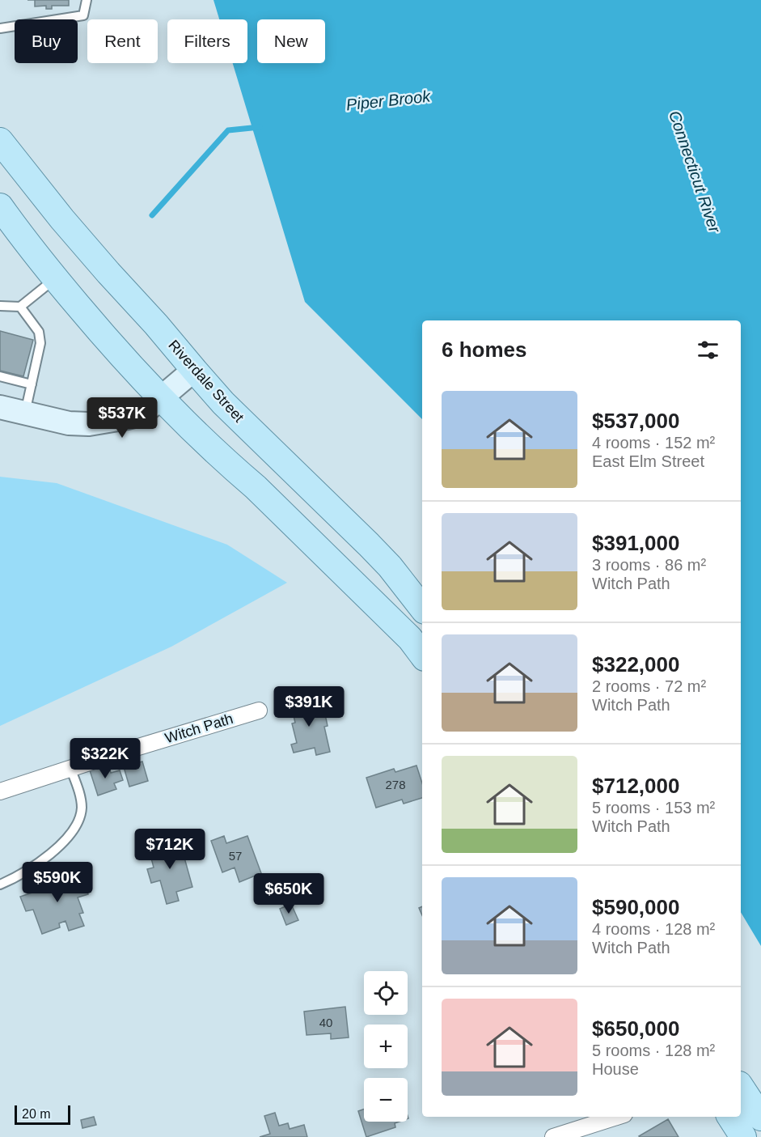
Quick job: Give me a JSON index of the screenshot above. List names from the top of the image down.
{
  "streets": {
    "main road": ["Riverdale Street"],
    "street": ["Witch Path"]
  },
  "water": ["Piper Brook", "Connecticut River"],
  "house_numbers": ["278", "57", "40"],
  "scale_bar": "20 m",
  "page": {
    "chip": [
      "Buy",
      "Rent",
      "Filters",
      "New"
    ],
    "heading": "6 homes",
    "list": [
      {
        "name": "$537,000",
        "note": "4 rooms · 152 m² · East Elm Street"
      },
      {
        "name": "$391,000",
        "note": "3 rooms · 86 m² · Witch Path"
      },
      {
        "name": "$322,000",
        "note": "2 rooms · 72 m² · Witch Path"
      },
      {
        "name": "$712,000",
        "note": "5 rooms · 153 m² · Witch Path"
      },
      {
        "name": "$590,000",
        "note": "4 rooms · 128 m² · Witch Path"
      },
      {
        "name": "$650,000",
        "note": "5 rooms · 128 m² · House"
      }
    ],
    "price": [
      "$537K",
      "$391K",
      "$322K",
      "$712K",
      "$590K",
      "$650K"
    ],
    "map_buttons": ["+", "−"],
    "scale": "20 m"
  }
}
